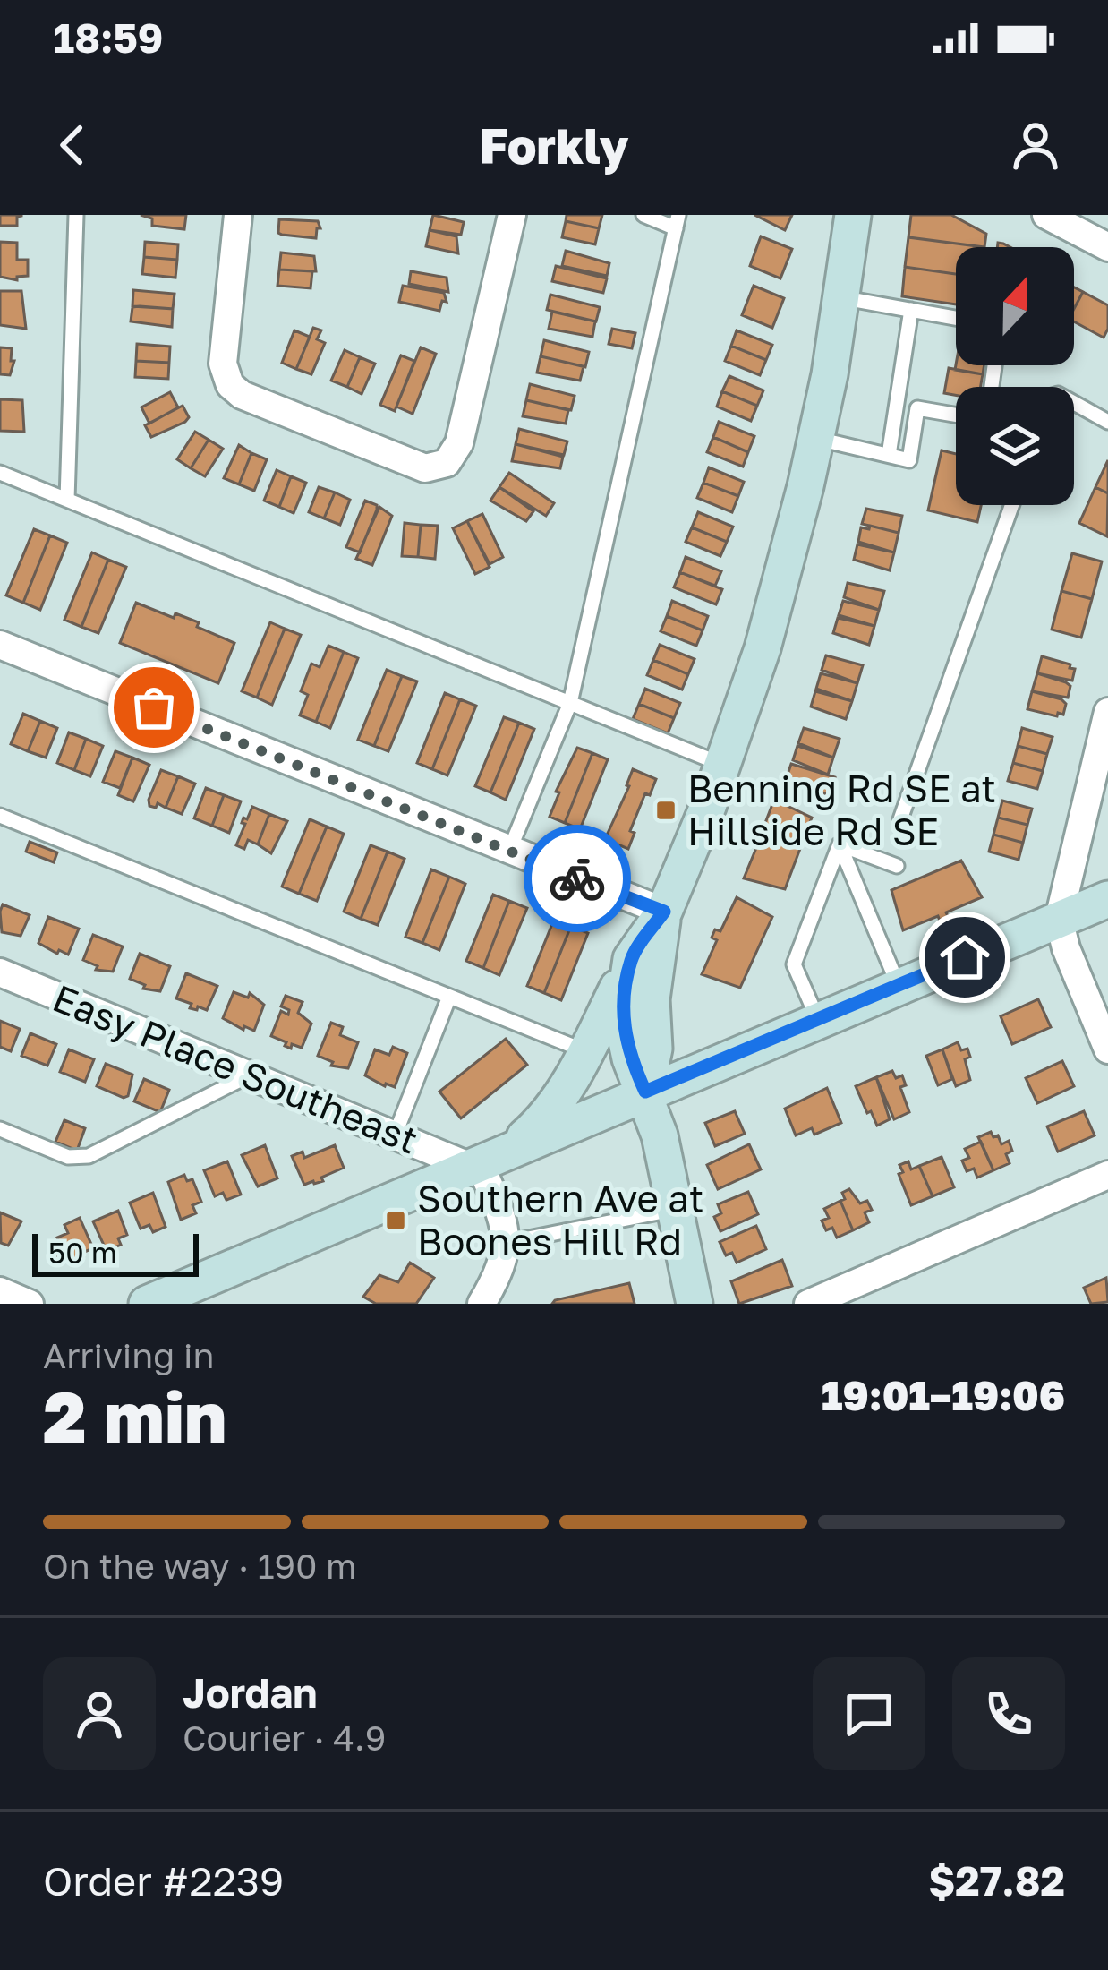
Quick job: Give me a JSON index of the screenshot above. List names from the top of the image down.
{
  "streets": {
    "street": ["Easy Place Southeast"]
  },
  "places": {
    "transit": ["Benning Rd SE at Hillside Rd SE", "Southern Ave at Boones Hill Rd"]
  },
  "scale_bar": "50 m",
  "north": "top",
  "page": {
    "status": "18:59",
    "header": "Forkly",
    "scale": "50 m",
    "heading": ["2 min", "Arriving in", "19:01–19:06"],
    "panel": [
      "Jordan",
      "Courier · 4.9",
      "Order #2239",
      "$27.82"
    ],
    "bar": "On the way · 190 m"
  }
}
